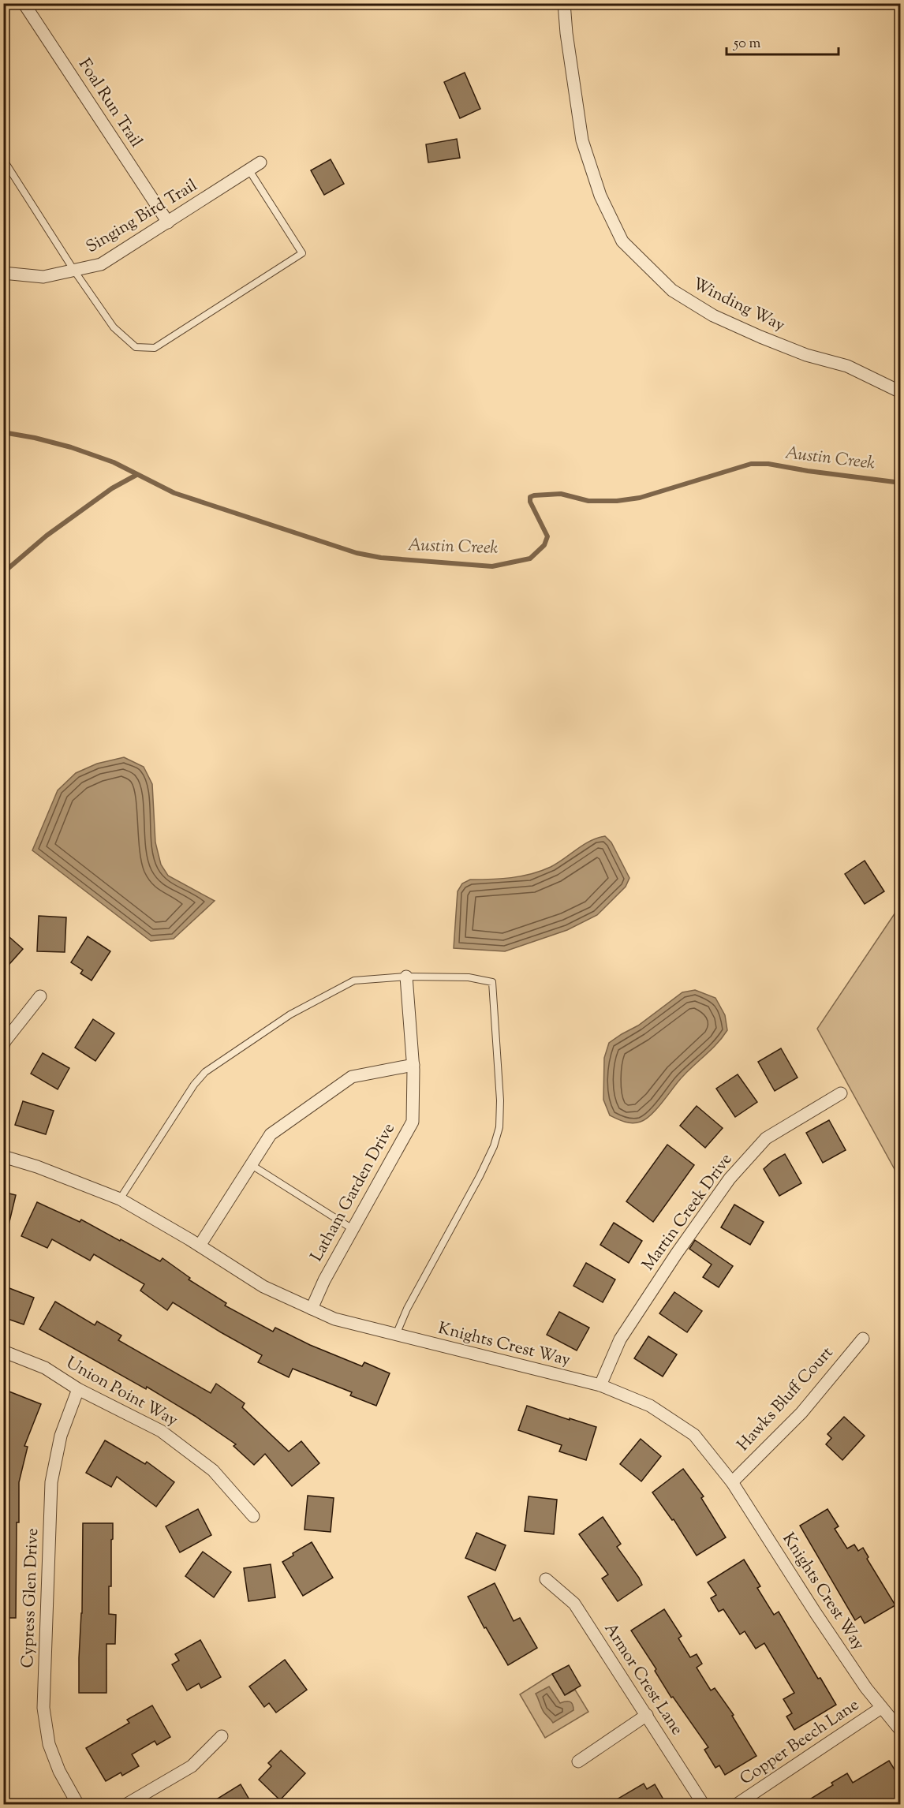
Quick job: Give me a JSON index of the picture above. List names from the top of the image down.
{
  "streets": {
    "street": [
      "Foal Run Trail",
      "Singing Bird Trail",
      "Winding Way",
      "Latham Garden Drive",
      "Martin Creek Drive",
      "Knights Crest Way",
      "Union Point Way",
      "Hawks Bluff Court",
      "Cypress Glen Drive",
      "Armor Crest Lane",
      "Copper Beech Lane"
    ]
  },
  "crossings": [
    ["Foal Run Trail", "Singing Bird Trail"],
    ["Latham Garden Drive", "Knights Crest Way"],
    ["Martin Creek Drive", "Knights Crest Way"],
    ["Knights Crest Way", "Hawks Bluff Court"],
    ["Knights Crest Way", "Copper Beech Lane"],
    ["Union Point Way", "Cypress Glen Drive"]
  ],
  "water": ["Austin Creek"],
  "scale_bar": "50 m"
}
